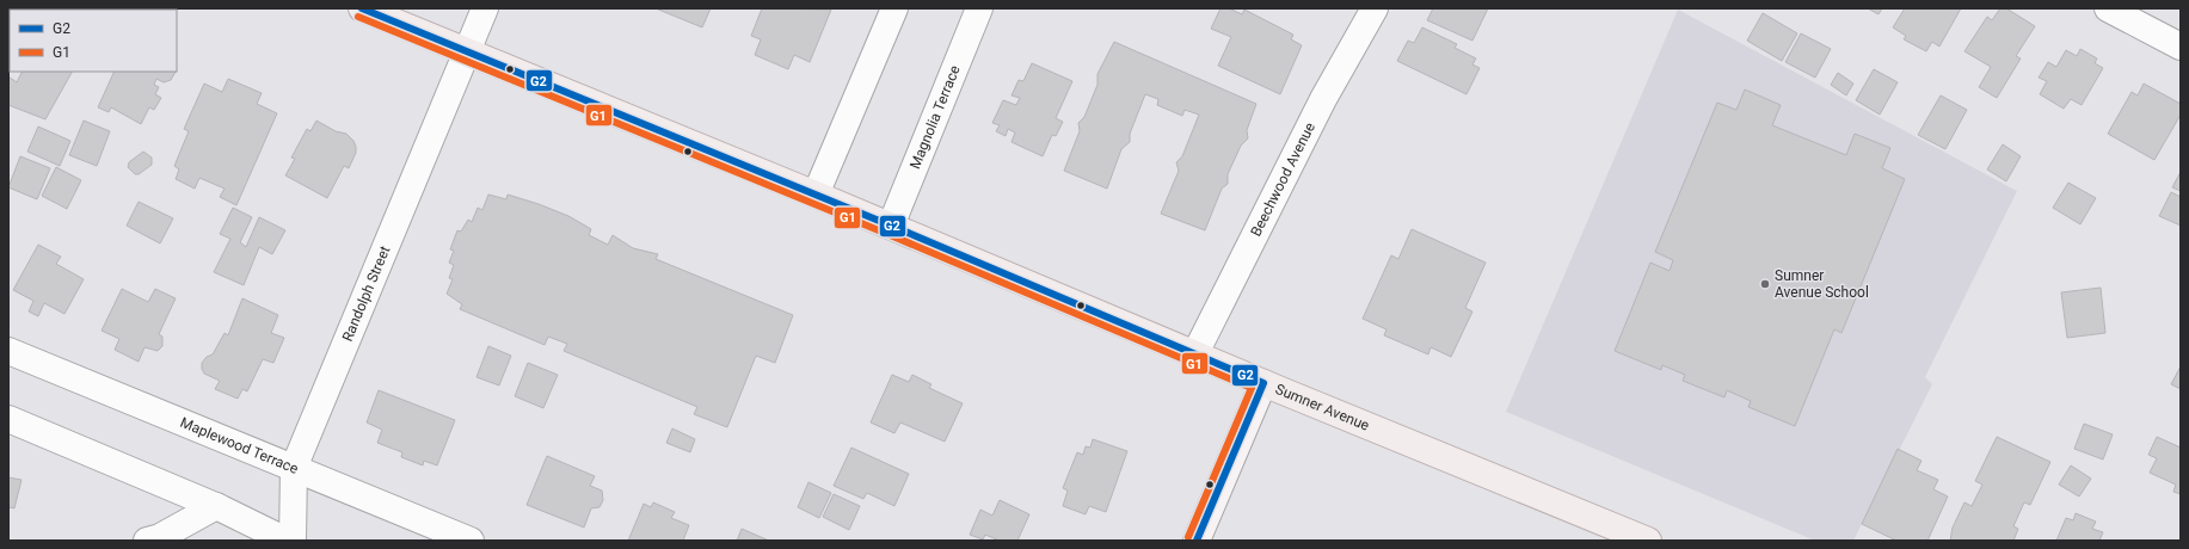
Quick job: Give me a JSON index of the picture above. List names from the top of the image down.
{
  "streets": {
    "main road": ["Sumner Avenue"],
    "street": [
      "Magnolia Terrace",
      "Beechwood Avenue",
      "Randolph Street",
      "Maplewood Terrace"
    ]
  },
  "crossings": [
    ["Magnolia Terrace", "Sumner Avenue"],
    ["Beechwood Avenue", "Sumner Avenue"],
    ["Randolph Street", "Sumner Avenue"],
    ["Randolph Street", "Maplewood Terrace"]
  ],
  "places": ["Sumner Avenue School"],
  "lines": ["transit line G2", "transit line G1"],
  "legend": ["G2", "G1"]
}
